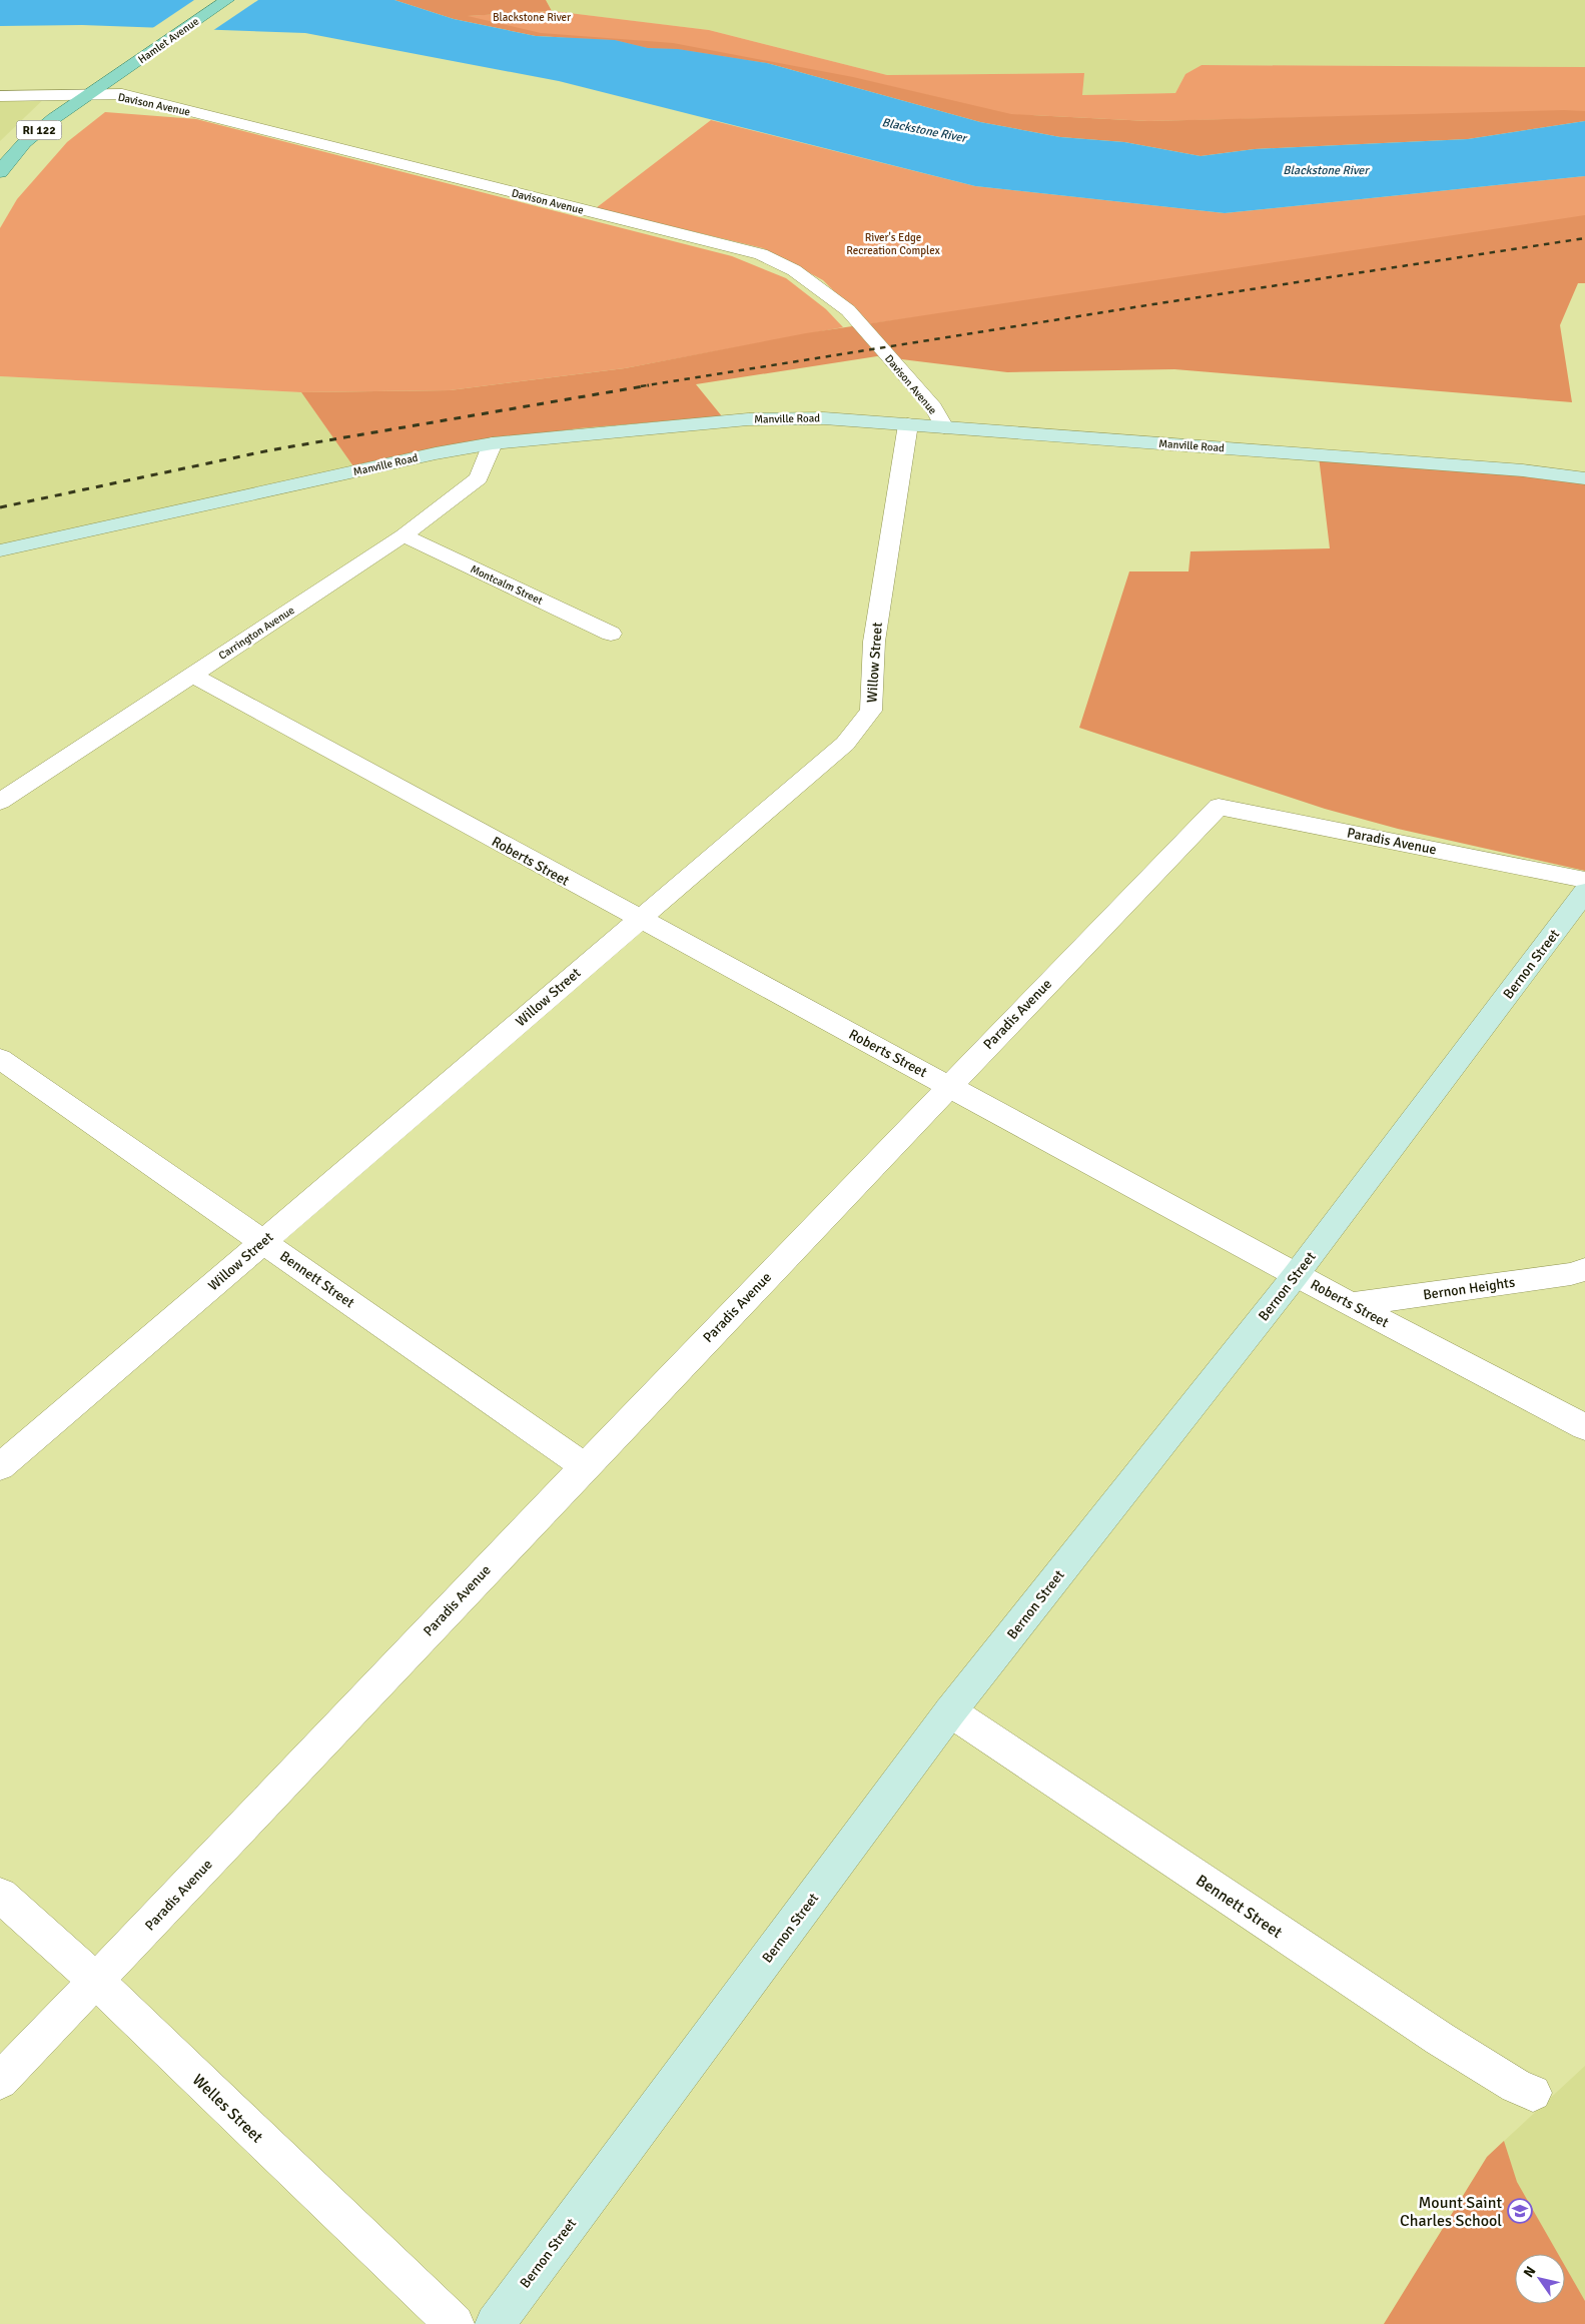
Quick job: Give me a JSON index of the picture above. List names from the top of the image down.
{
  "streets": {
    "main road": [
      "Hamlet Avenue",
      "RI 122",
      "Manville Road",
      "Bernon Street"
    ],
    "street": [
      "Davison Avenue",
      "Montcalm Street",
      "Carrington Avenue",
      "Willow Street",
      "Paradis Avenue",
      "Roberts Street",
      "Bennett Street",
      "Bernon Heights",
      "Welles Street"
    ]
  },
  "crossings": [
    ["Hamlet Avenue", "Davison Avenue"],
    ["Hamlet Avenue", "RI 122"],
    ["Davison Avenue", "RI 122"],
    ["Davison Avenue", "Manville Road"],
    ["Manville Road", "Carrington Avenue"],
    ["Manville Road", "Willow Street"],
    ["Montcalm Street", "Carrington Avenue"],
    ["Carrington Avenue", "Roberts Street"],
    ["Willow Street", "Roberts Street"],
    ["Willow Street", "Bennett Street"],
    ["Paradis Avenue", "Roberts Street"],
    ["Paradis Avenue", "Bennett Street"],
    ["Paradis Avenue", "Welles Street"],
    ["Roberts Street", "Bernon Street"],
    ["Roberts Street", "Bernon Heights"],
    ["Bernon Street", "Bennett Street"]
  ],
  "water": ["Blackstone River"],
  "parks": ["Blackstone River", "River's Edge Recreation Complex"],
  "places": {
    "school or university": ["Mount Saint Charles School"]
  },
  "north": "top left"
}
